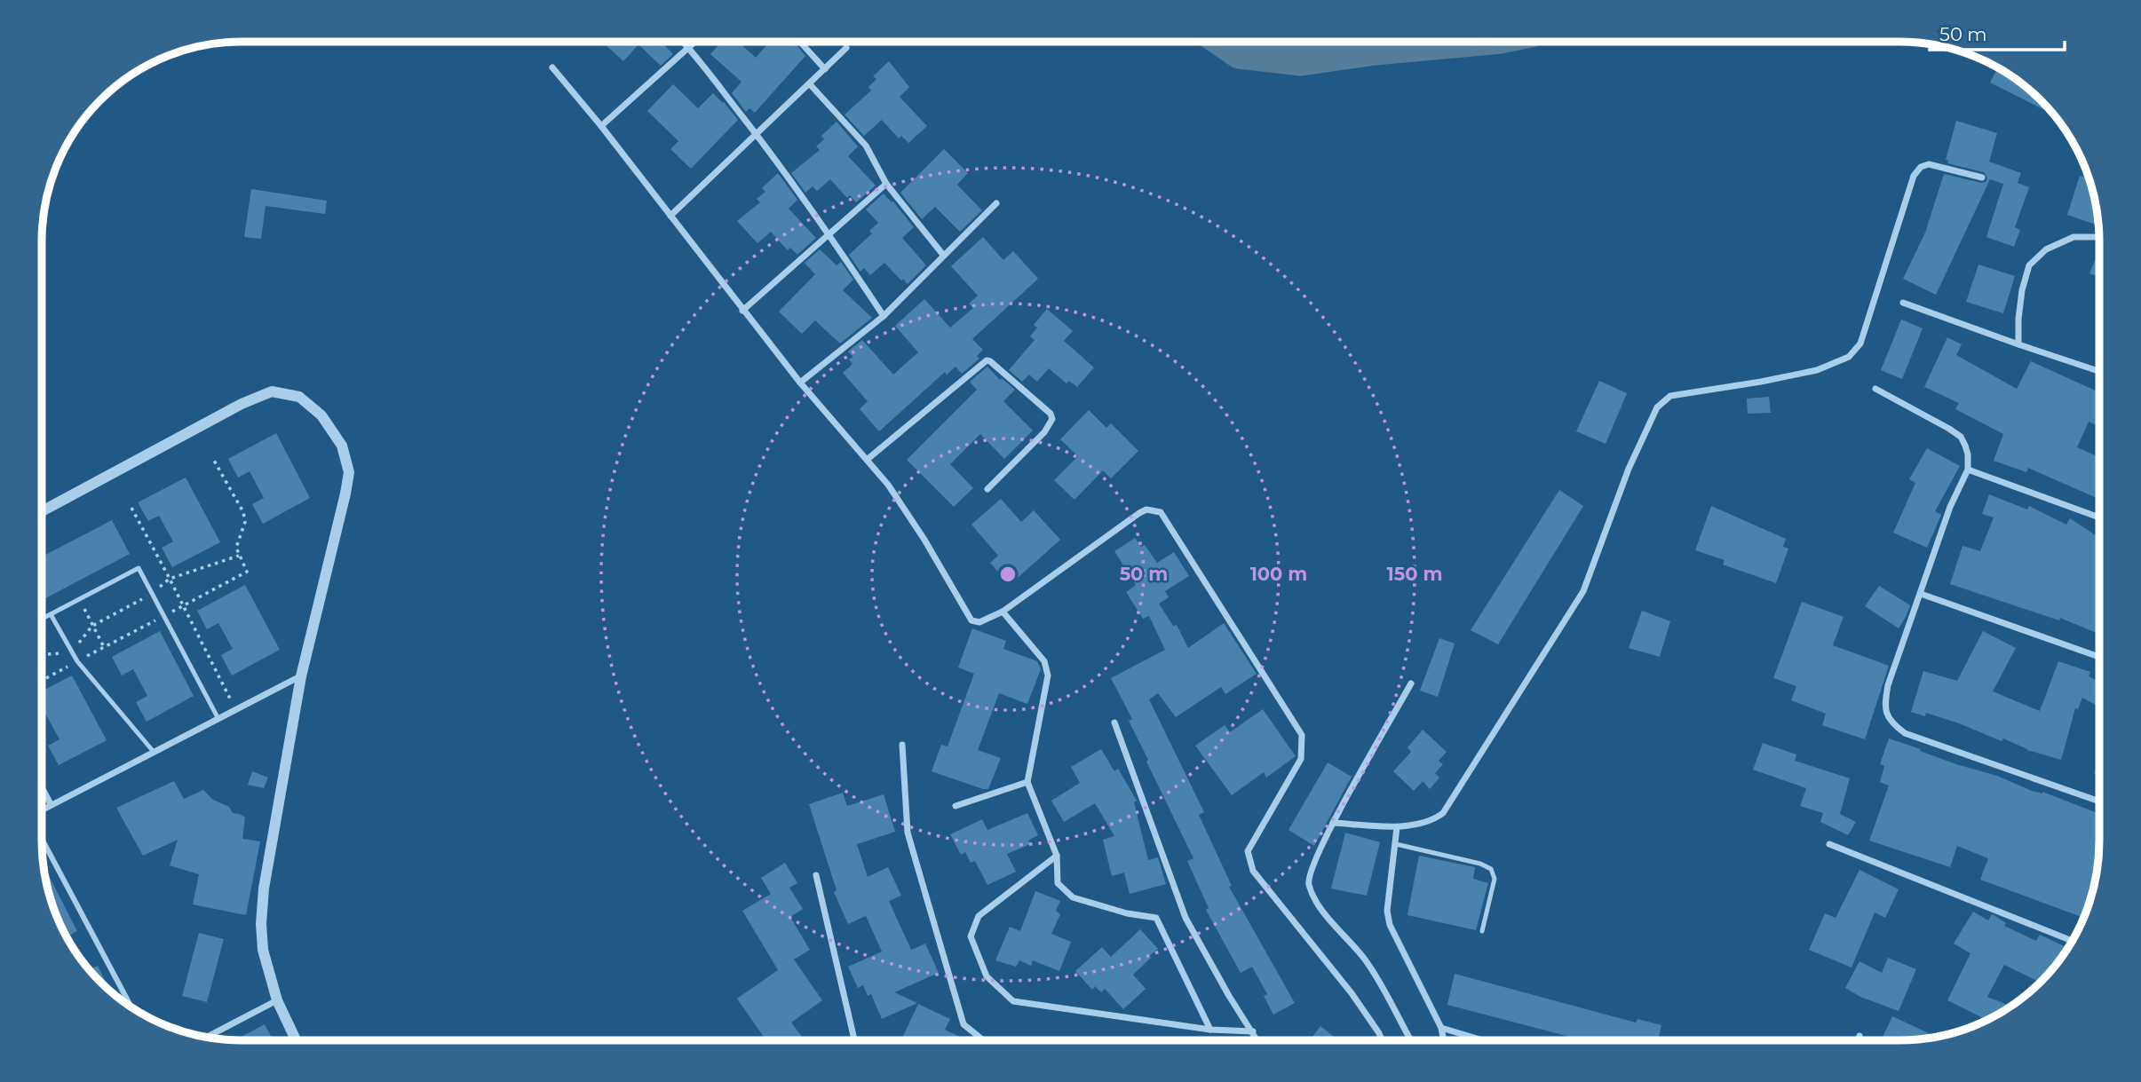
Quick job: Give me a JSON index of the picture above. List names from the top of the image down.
{
  "scale_bar": "50 m",
  "rings": ["50 m", "100 m", "150 m"]
}
